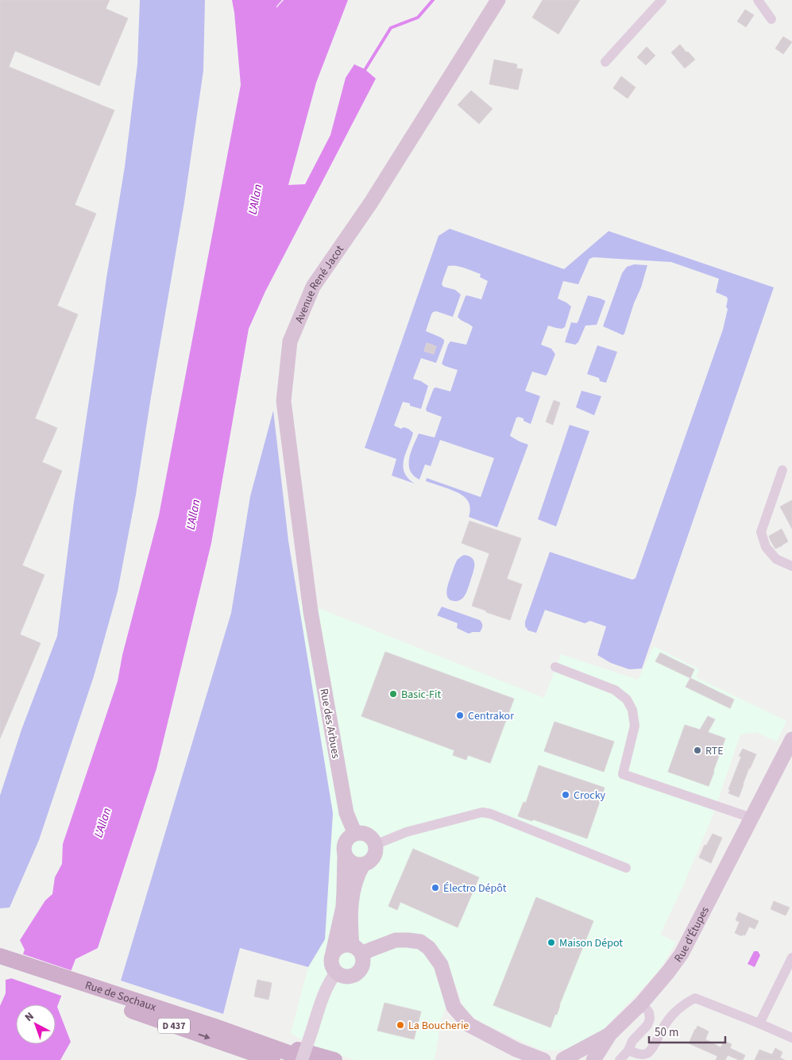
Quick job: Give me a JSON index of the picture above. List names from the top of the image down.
{
  "streets": {
    "main road": [
      "Avenue René Jacot",
      "Rue des Arbues",
      "Rue d'Étupes",
      "Rue de Sochaux",
      "D 437"
    ]
  },
  "crossings": [
    ["Avenue René Jacot", "Rue des Arbues"]
  ],
  "water": ["L'Allan"],
  "places": [
    "Basic-Fit",
    "Centrakor",
    "RTE",
    "Crocky",
    "Électro Dépôt",
    "Maison Dépot",
    "La Boucherie"
  ],
  "scale_bar": "50 m",
  "north": "top left"
}
